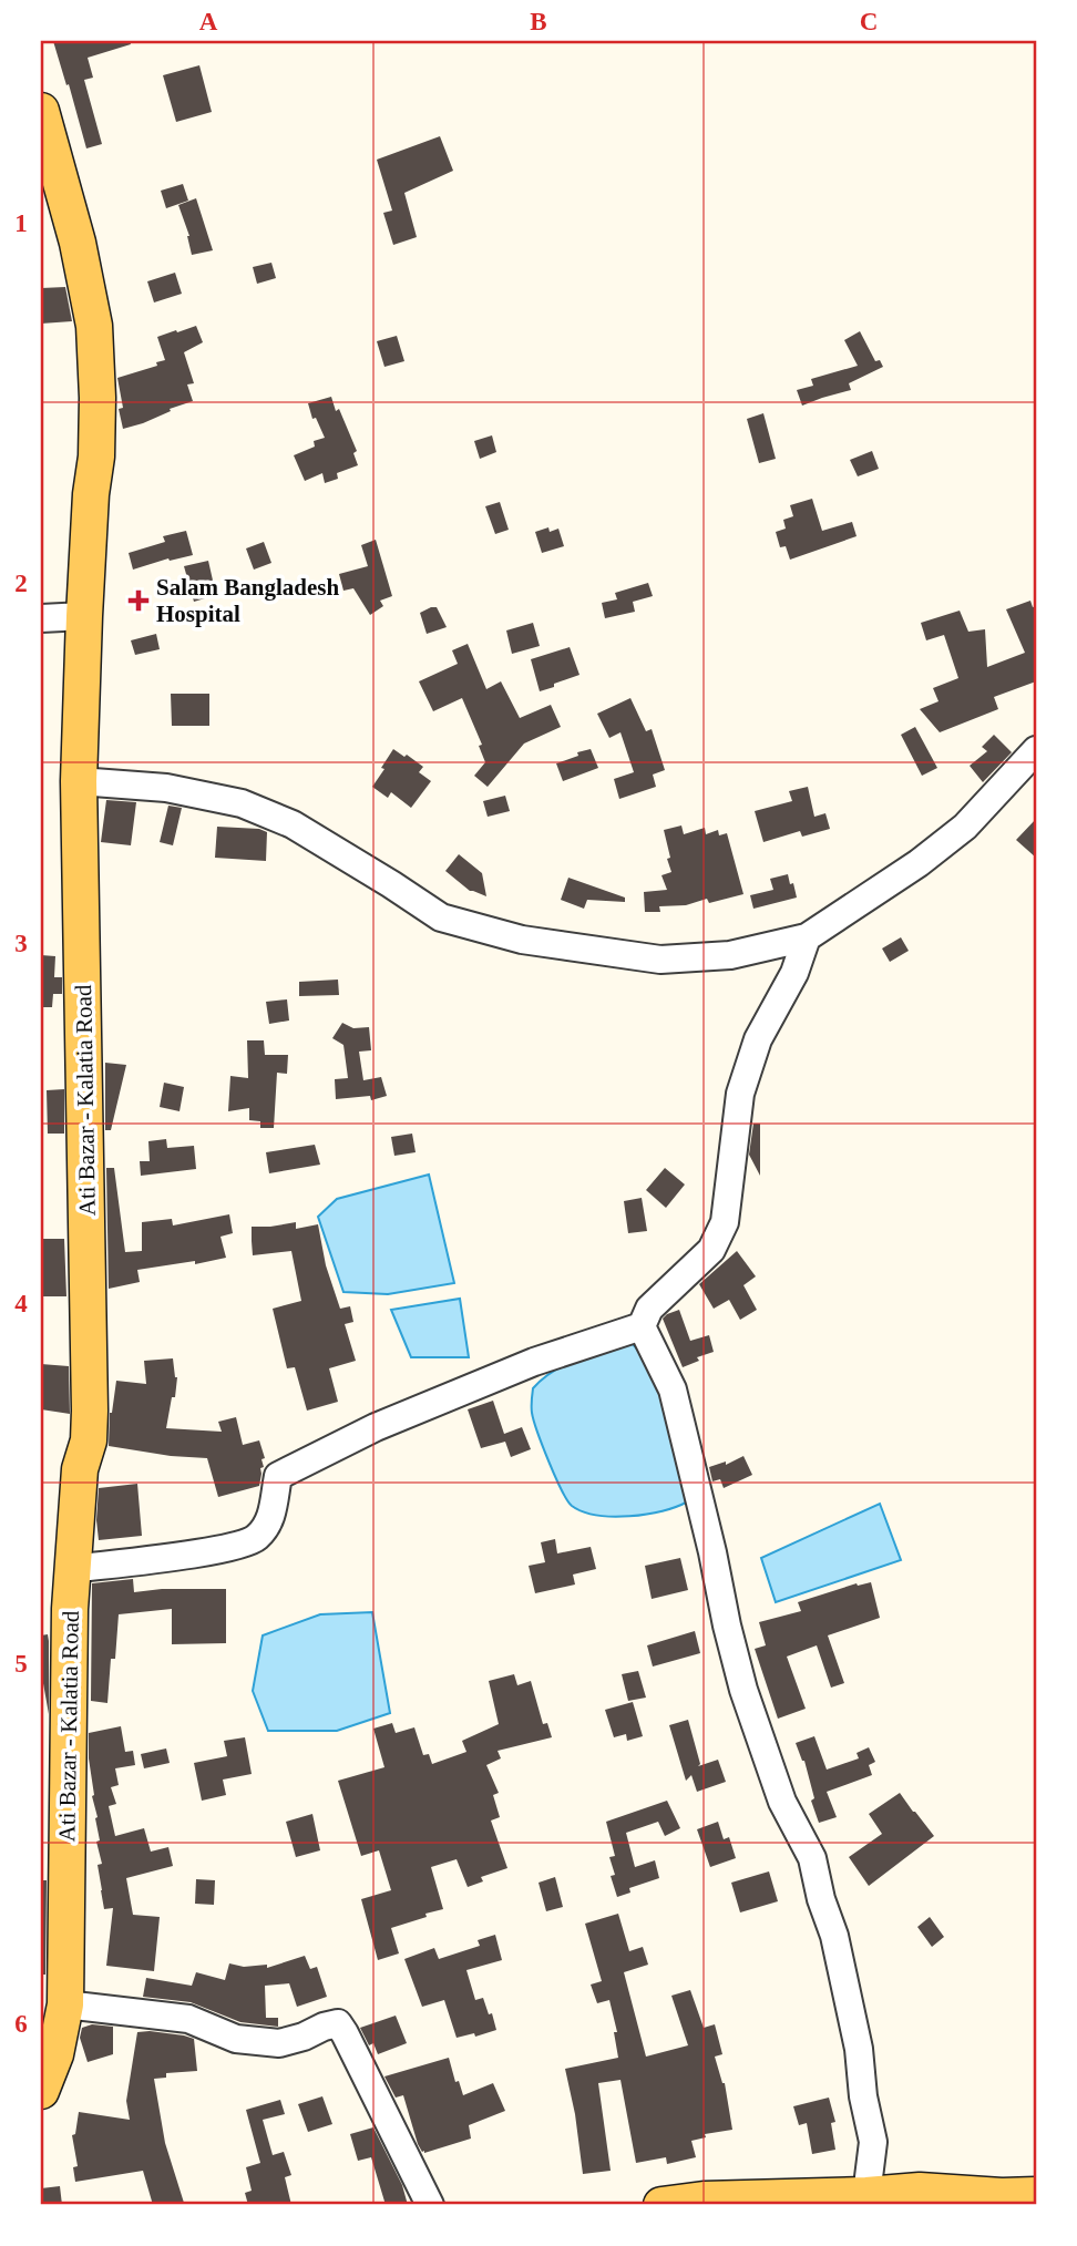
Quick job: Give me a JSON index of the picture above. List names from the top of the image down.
{
  "streets": {
    "main road": ["Ati Bazar - Kalatia Road"]
  },
  "places": {
    "health": ["Salam Bangladesh Hospital"]
  },
  "grid": {
    "columns": ["A", "B", "C"],
    "rows": [
      "1",
      "2",
      "3",
      "4",
      "5",
      "6"
    ]
  }
}
